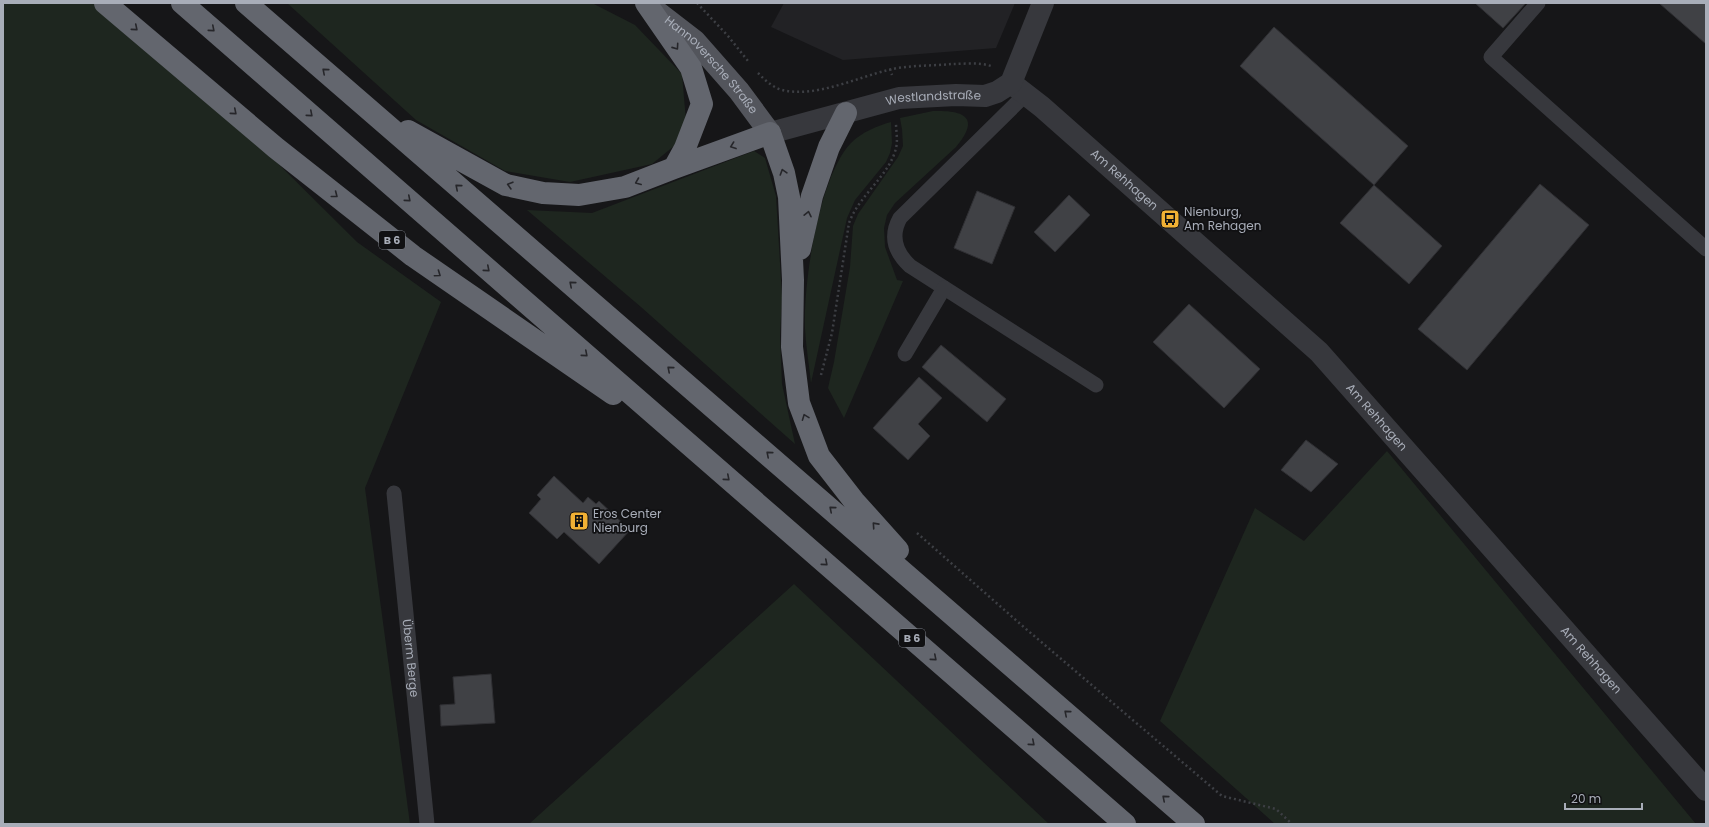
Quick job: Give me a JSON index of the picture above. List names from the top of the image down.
{
  "streets": {
    "highway": ["B 6"],
    "main road": ["Hannoversche Straße"],
    "street": ["Westlandstraße", "Am Rehhagen"],
    "lane": ["Überm Berge"]
  },
  "crossings": [
    ["Hannoversche Straße", "Westlandstraße"],
    ["Westlandstraße", "Am Rehhagen"]
  ],
  "places": {
    "bus stop": ["Nienburg, Am Rehagen"],
    "building": ["Eros Center Nienburg"]
  },
  "scale_bar": "20 m"
}
